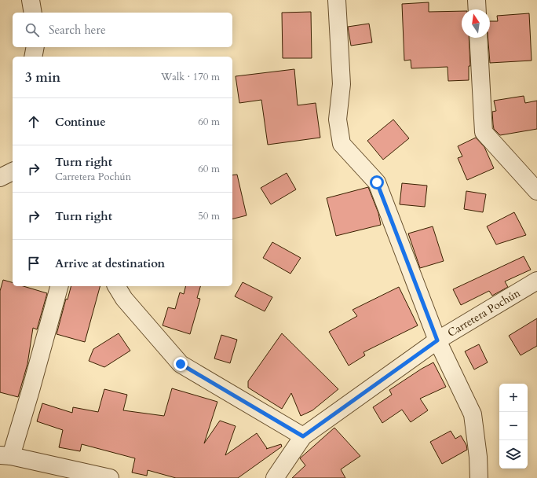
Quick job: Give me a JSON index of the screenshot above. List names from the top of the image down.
{
  "streets": {
    "street": ["Carretera Pochún"]
  },
  "north": "top",
  "page": {
    "search": "Search here",
    "heading": ["3 min", "Walk · 170 m"],
    "list": [
      ["Continue", "60 m"],
      ["Turn right", "Carretera Pochún", "60 m"],
      ["Turn right", "50 m"],
      "Arrive at destination"
    ],
    "map_buttons": ["+", "−"]
  }
}
